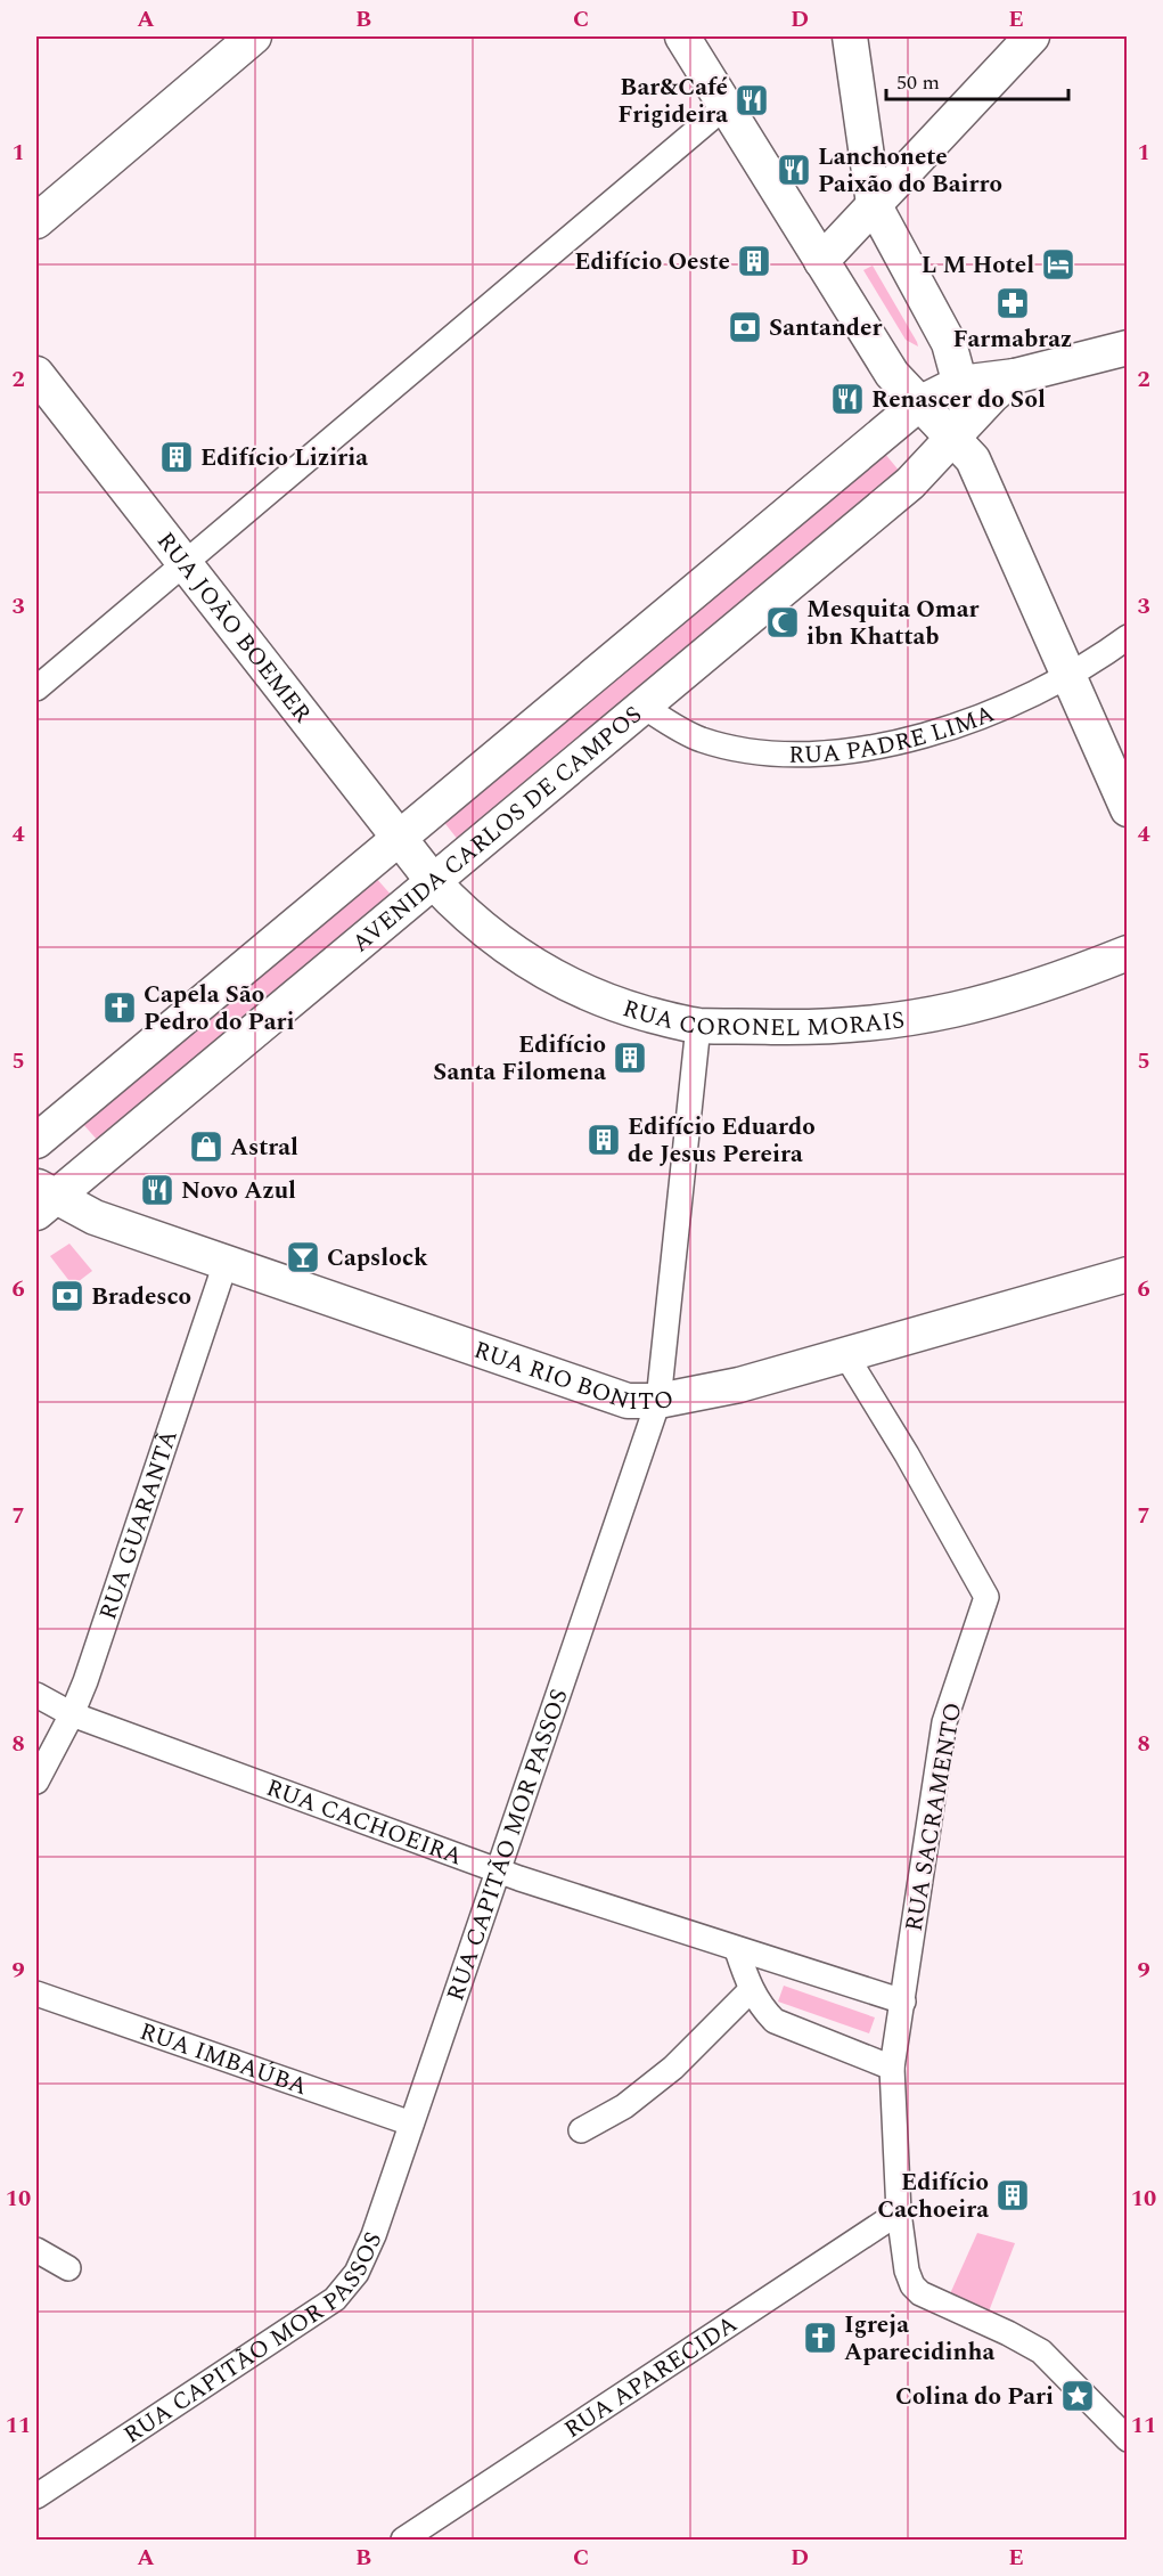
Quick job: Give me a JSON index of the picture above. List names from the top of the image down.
{
  "streets": {
    "main road": [
      "RUA JOÃO BOEMER",
      "AVENIDA CARLOS DE CAMPOS",
      "RUA CORONEL MORAIS",
      "RUA RIO BONITO"
    ],
    "street": [
      "RUA PADRE LIMA",
      "RUA GUARANTÃ",
      "RUA SACRAMENTO",
      "RUA CACHOEIRA",
      "RUA CAPITÃO MOR PASSOS",
      "RUA IMBAÚBA",
      "RUA APARECIDA"
    ]
  },
  "crossings": [
    ["RUA JOÃO BOEMER", "AVENIDA CARLOS DE CAMPOS"],
    ["RUA JOÃO BOEMER", "RUA CORONEL MORAIS"],
    ["RUA PADRE LIMA", "AVENIDA CARLOS DE CAMPOS"],
    ["AVENIDA CARLOS DE CAMPOS", "RUA CORONEL MORAIS"],
    ["AVENIDA CARLOS DE CAMPOS", "RUA RIO BONITO"],
    ["RUA CORONEL MORAIS", "RUA CAPITÃO MOR PASSOS"],
    ["RUA RIO BONITO", "RUA GUARANTÃ"],
    ["RUA RIO BONITO", "RUA SACRAMENTO"],
    ["RUA RIO BONITO", "RUA CAPITÃO MOR PASSOS"],
    ["RUA GUARANTÃ", "RUA CACHOEIRA"],
    ["RUA SACRAMENTO", "RUA CACHOEIRA"],
    ["RUA CACHOEIRA", "RUA CAPITÃO MOR PASSOS"],
    ["RUA CAPITÃO MOR PASSOS", "RUA IMBAÚBA"]
  ],
  "places": {
    "restaurant": [
      "Bar&Café Frigideira",
      "Lanchonete Paixão do Bairro",
      "Renascer do Sol",
      "Novo Azul"
    ],
    "building": [
      "Edifício Oeste",
      "Edifício Liziria",
      "Edifício Santa Filomena",
      "Edifício Eduardo de Jesus Pereira",
      "Edifício Cachoeira"
    ],
    "hotel": ["L M Hotel"],
    "pharmacy": ["Farmabraz"],
    "bank": ["Santander", "Bradesco"],
    "mosque": ["Mesquita Omar ibn Khattab"],
    "church": ["Capela São Pedro do Pari", "Igreja Aparecidinha"],
    "shop": ["Astral"],
    "bar": ["Capslock"],
    "place": ["Colina do Pari"]
  },
  "scale_bar": "50 m",
  "grid": {
    "columns": [
      "A",
      "B",
      "C",
      "D",
      "E"
    ],
    "rows": [
      "1",
      "2",
      "3",
      "4",
      "5",
      "6",
      "7",
      "8",
      "9",
      "10",
      "11"
    ]
  }
}
